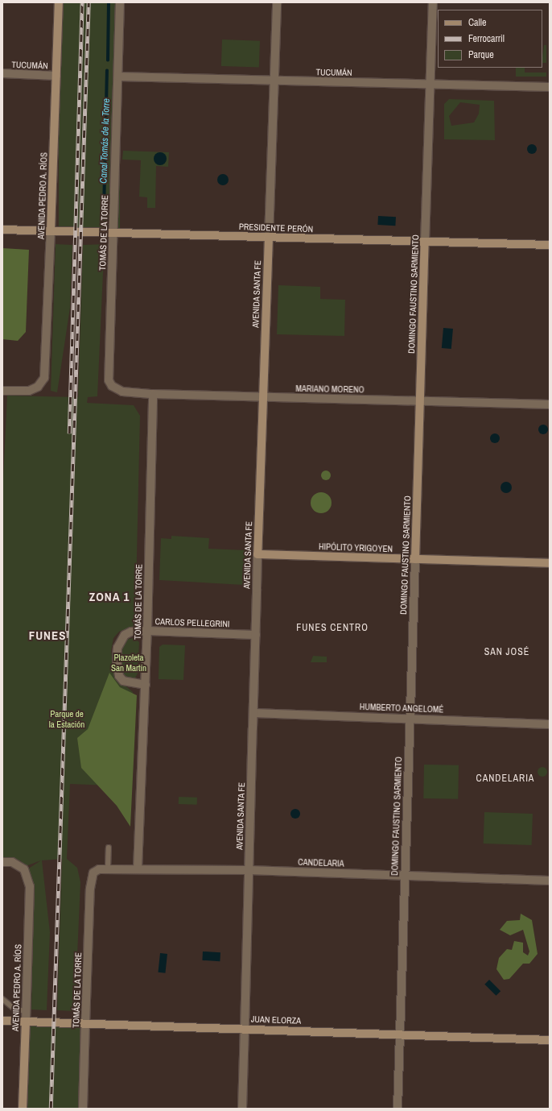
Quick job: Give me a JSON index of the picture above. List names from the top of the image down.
{
  "streets": {
    "main road": [
      "AVENIDA PEDRO A. RÍOS",
      "PRESIDENTE PERÓN",
      "AVENIDA SANTA FE",
      "DOMINGO FAUSTINO SARMIENTO",
      "HIPÓLITO YRIGOYEN",
      "JUAN ELORZA"
    ],
    "street": [
      "TUCUMÁN",
      "TOMÁS DE LA TORRE",
      "MARIANO MORENO",
      "CARLOS PELLEGRINI",
      "HUMBERTO ANGELOMÉ",
      "CANDELARIA"
    ]
  },
  "crossings": [
    ["TUCUMÁN", "AVENIDA PEDRO A. RÍOS"],
    ["TUCUMÁN", "TOMÁS DE LA TORRE"],
    ["TUCUMÁN", "AVENIDA SANTA FE"],
    ["TUCUMÁN", "DOMINGO FAUSTINO SARMIENTO"],
    ["AVENIDA PEDRO A. RÍOS", "PRESIDENTE PERÓN"],
    ["AVENIDA PEDRO A. RÍOS", "JUAN ELORZA"],
    ["PRESIDENTE PERÓN", "TOMÁS DE LA TORRE"],
    ["PRESIDENTE PERÓN", "AVENIDA SANTA FE"],
    ["PRESIDENTE PERÓN", "DOMINGO FAUSTINO SARMIENTO"],
    ["TOMÁS DE LA TORRE", "MARIANO MORENO"],
    ["TOMÁS DE LA TORRE", "CARLOS PELLEGRINI"],
    ["TOMÁS DE LA TORRE", "CANDELARIA"],
    ["TOMÁS DE LA TORRE", "JUAN ELORZA"],
    ["AVENIDA SANTA FE", "MARIANO MORENO"],
    ["AVENIDA SANTA FE", "HIPÓLITO YRIGOYEN"],
    ["AVENIDA SANTA FE", "CARLOS PELLEGRINI"],
    ["AVENIDA SANTA FE", "HUMBERTO ANGELOMÉ"],
    ["AVENIDA SANTA FE", "CANDELARIA"],
    ["AVENIDA SANTA FE", "JUAN ELORZA"],
    ["DOMINGO FAUSTINO SARMIENTO", "MARIANO MORENO"],
    ["DOMINGO FAUSTINO SARMIENTO", "HIPÓLITO YRIGOYEN"],
    ["DOMINGO FAUSTINO SARMIENTO", "HUMBERTO ANGELOMÉ"],
    ["DOMINGO FAUSTINO SARMIENTO", "CANDELARIA"],
    ["DOMINGO FAUSTINO SARMIENTO", "JUAN ELORZA"]
  ],
  "districts": [
    "ZONA 1",
    "FUNES CENTRO",
    "FUNES",
    "SAN JOSÉ",
    "CANDELARIA"
  ],
  "water": ["Canal Tomás de la Torre"],
  "parks": ["Plazoleta San Martín", "Parque de la Estación"],
  "legend": ["Calle", "Ferrocarril", "Parque"]
}
